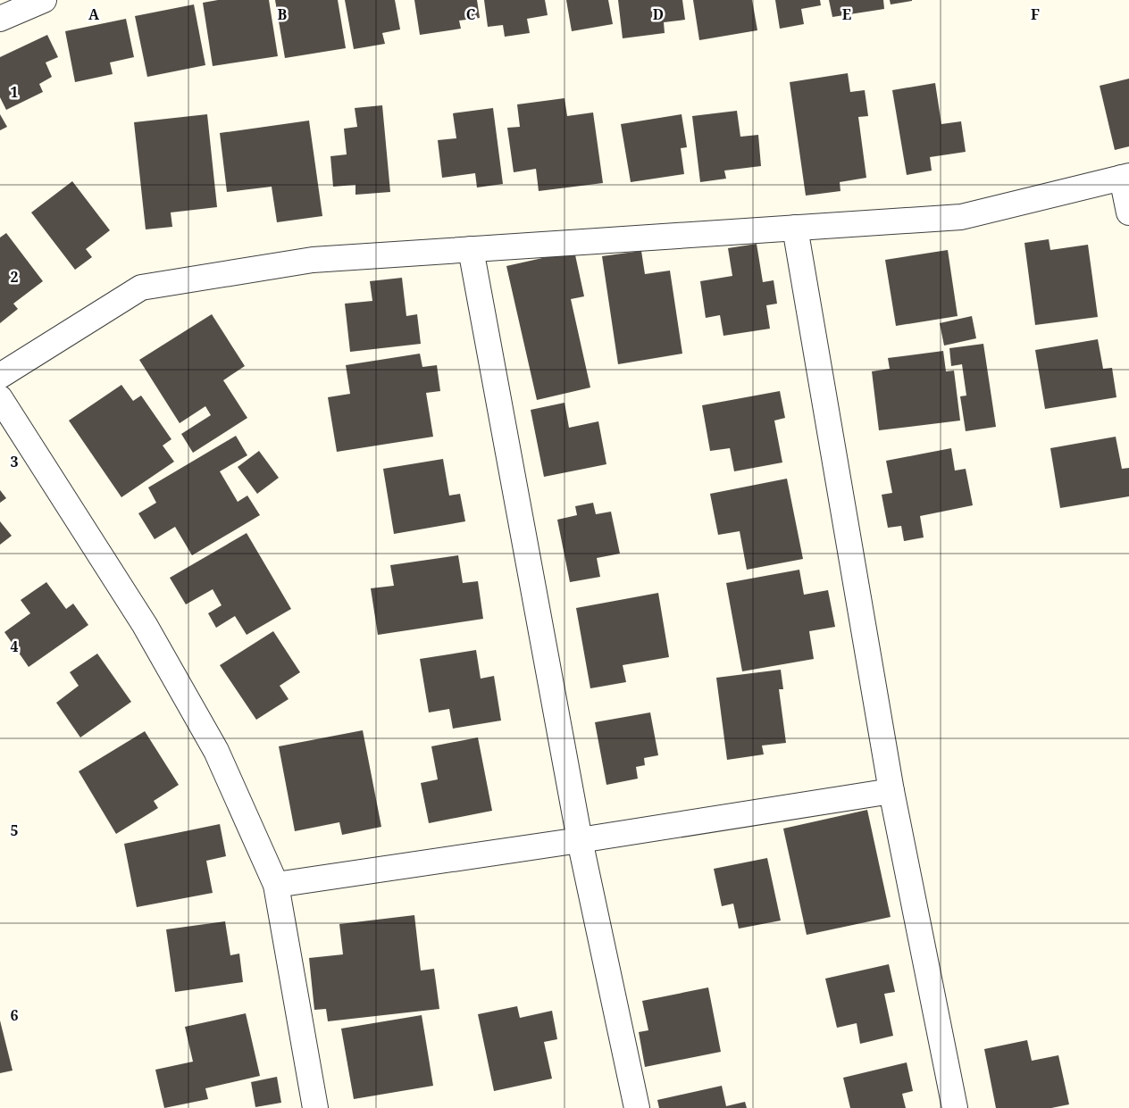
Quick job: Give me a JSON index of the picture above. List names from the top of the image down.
{
  "grid": {
    "columns": [
      "A",
      "B",
      "C",
      "D",
      "E",
      "F"
    ],
    "rows": [
      "1",
      "2",
      "3",
      "4",
      "5",
      "6"
    ]
  }
}
